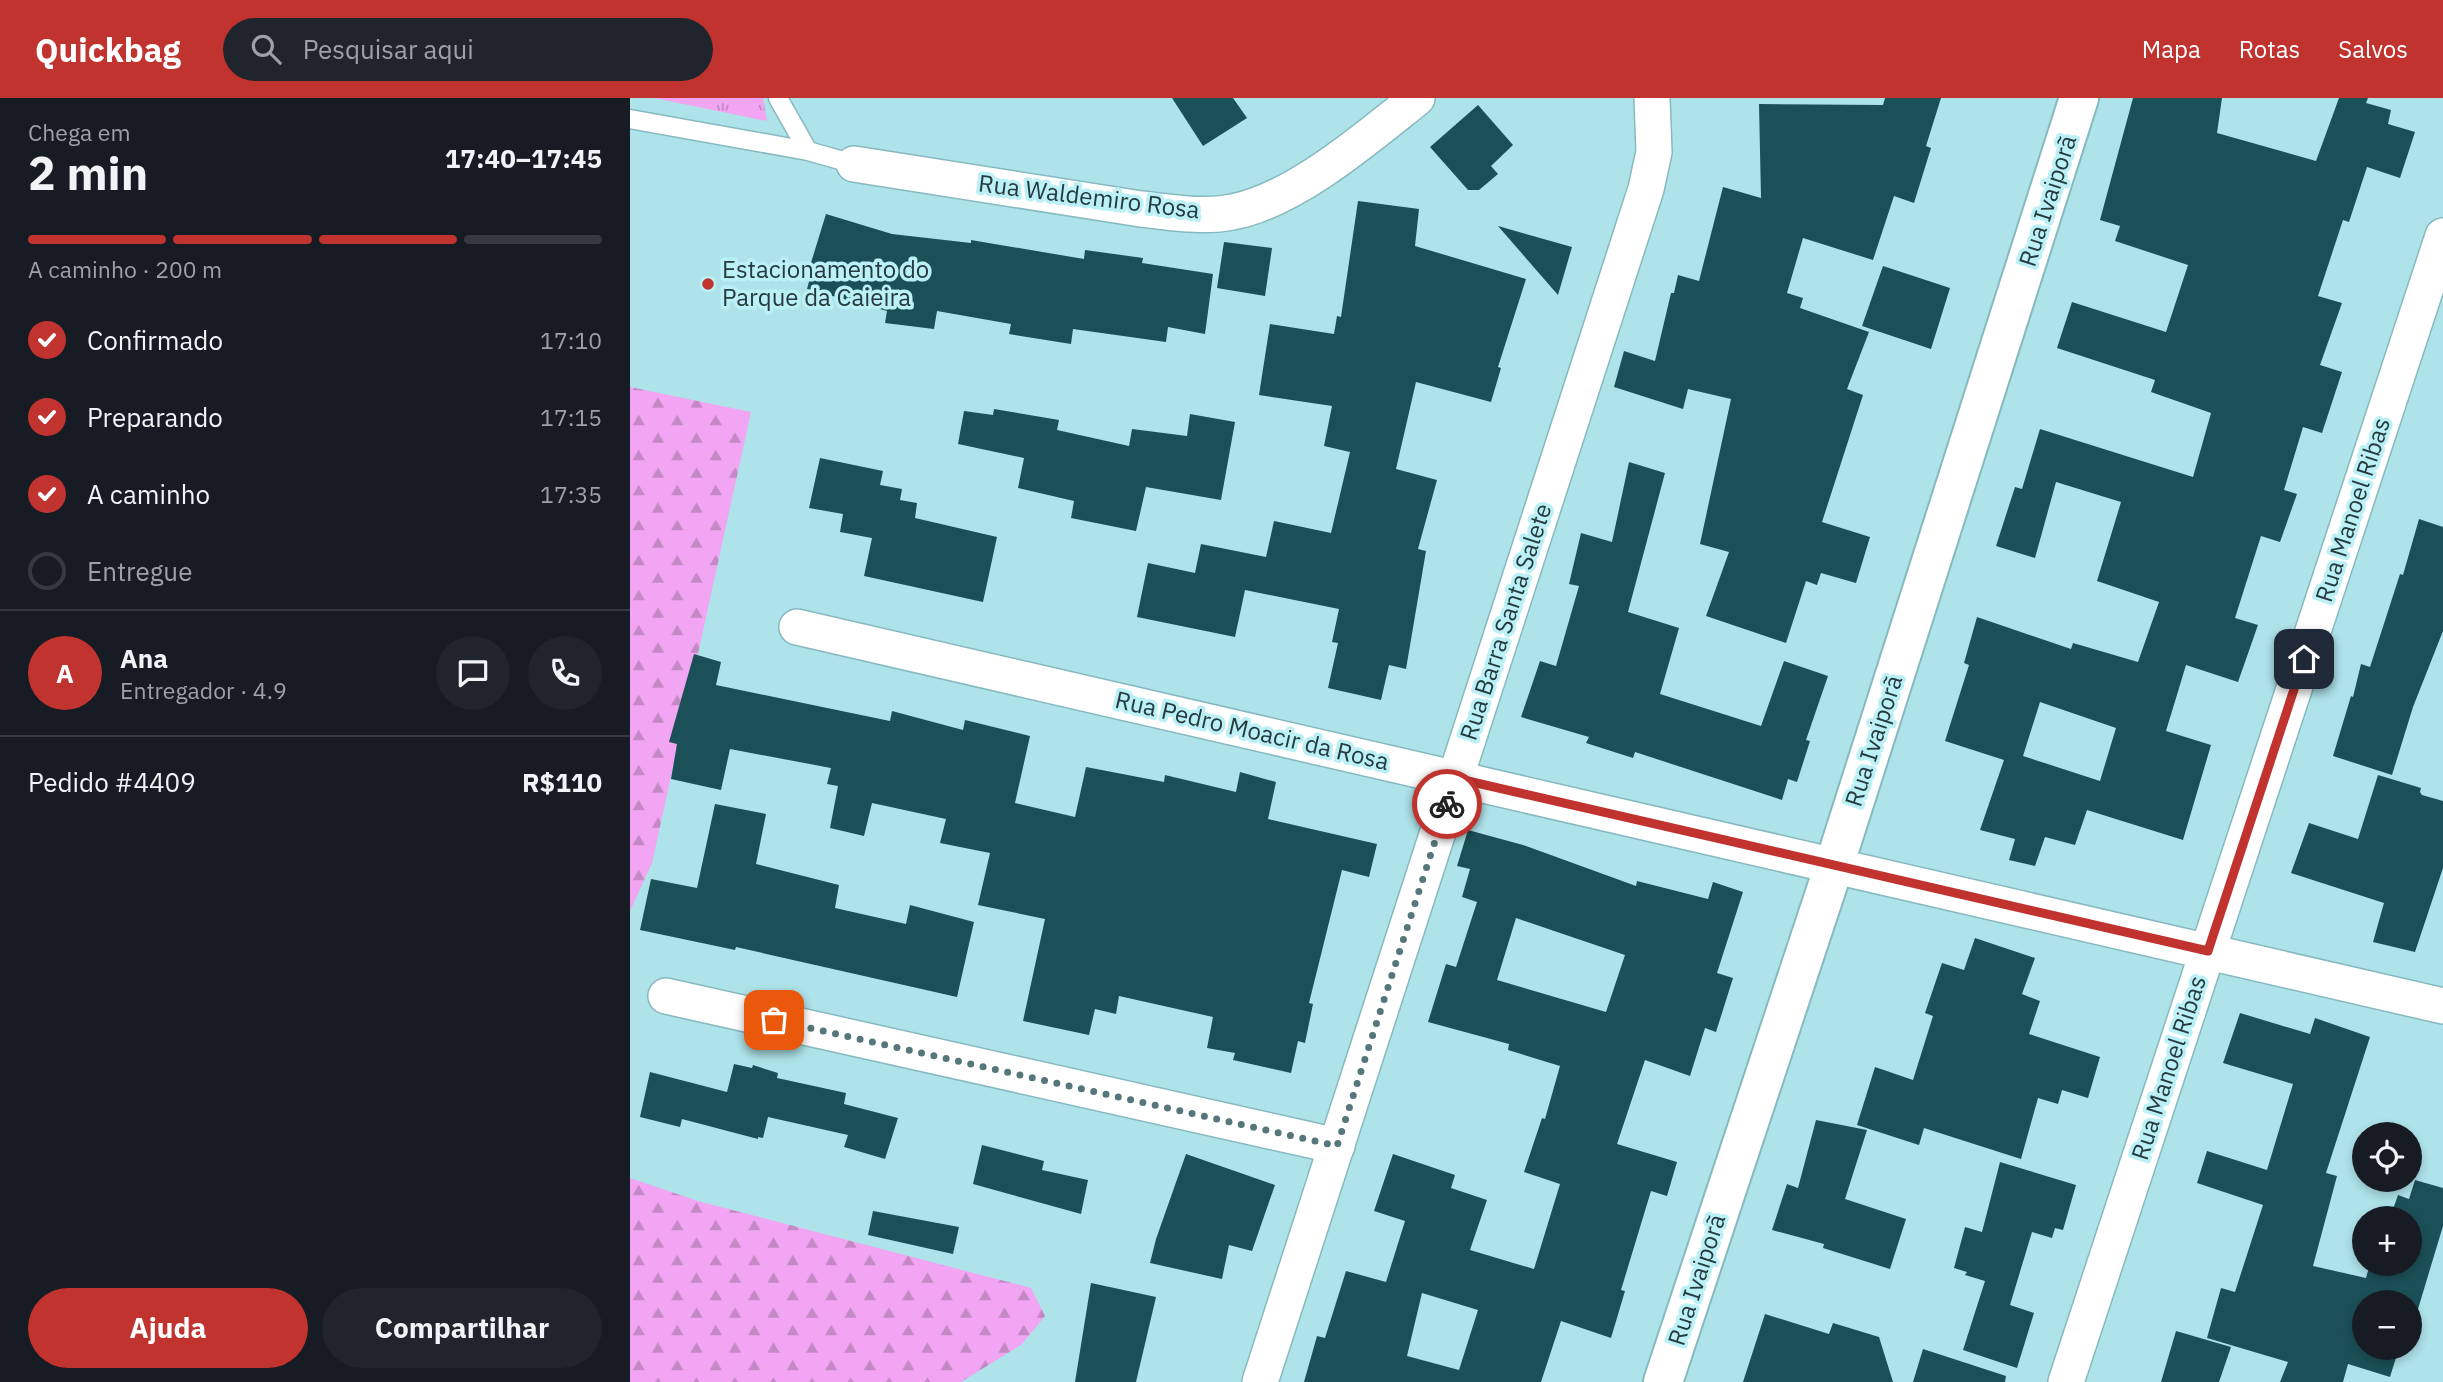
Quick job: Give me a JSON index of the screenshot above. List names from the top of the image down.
{
  "streets": {
    "street": [
      "Rua Waldemiro Rosa",
      "Rua Ivaiporã",
      "Rua Manoel Ribas",
      "Rua Barra Santa Salete",
      "Rua Pedro Moacir da Rosa"
    ]
  },
  "crossings": [
    ["Rua Ivaiporã", "Rua Pedro Moacir da Rosa"],
    ["Rua Manoel Ribas", "Rua Pedro Moacir da Rosa"],
    ["Rua Barra Santa Salete", "Rua Pedro Moacir da Rosa"]
  ],
  "places": ["Estacionamento do Parque da Caieira"],
  "page": {
    "header": "Quickbag",
    "search": "Pesquisar aqui",
    "nav": ["Mapa", "Rotas", "Salvos"],
    "heading": ["2 min", "Chega em", "17:40–17:45"],
    "panel": [
      "Ana",
      "Entregador · 4.9",
      "Pedido #4409",
      "R$110"
    ],
    "bar": "A caminho · 200 m",
    "list": [
      ["Confirmado", "17:10"],
      ["Preparando", "17:15"],
      ["A caminho", "17:35"],
      "Entregue"
    ],
    "round": "A",
    "map_buttons": ["+", "−"],
    "buttons": ["Ajuda", "Compartilhar"]
  }
}
